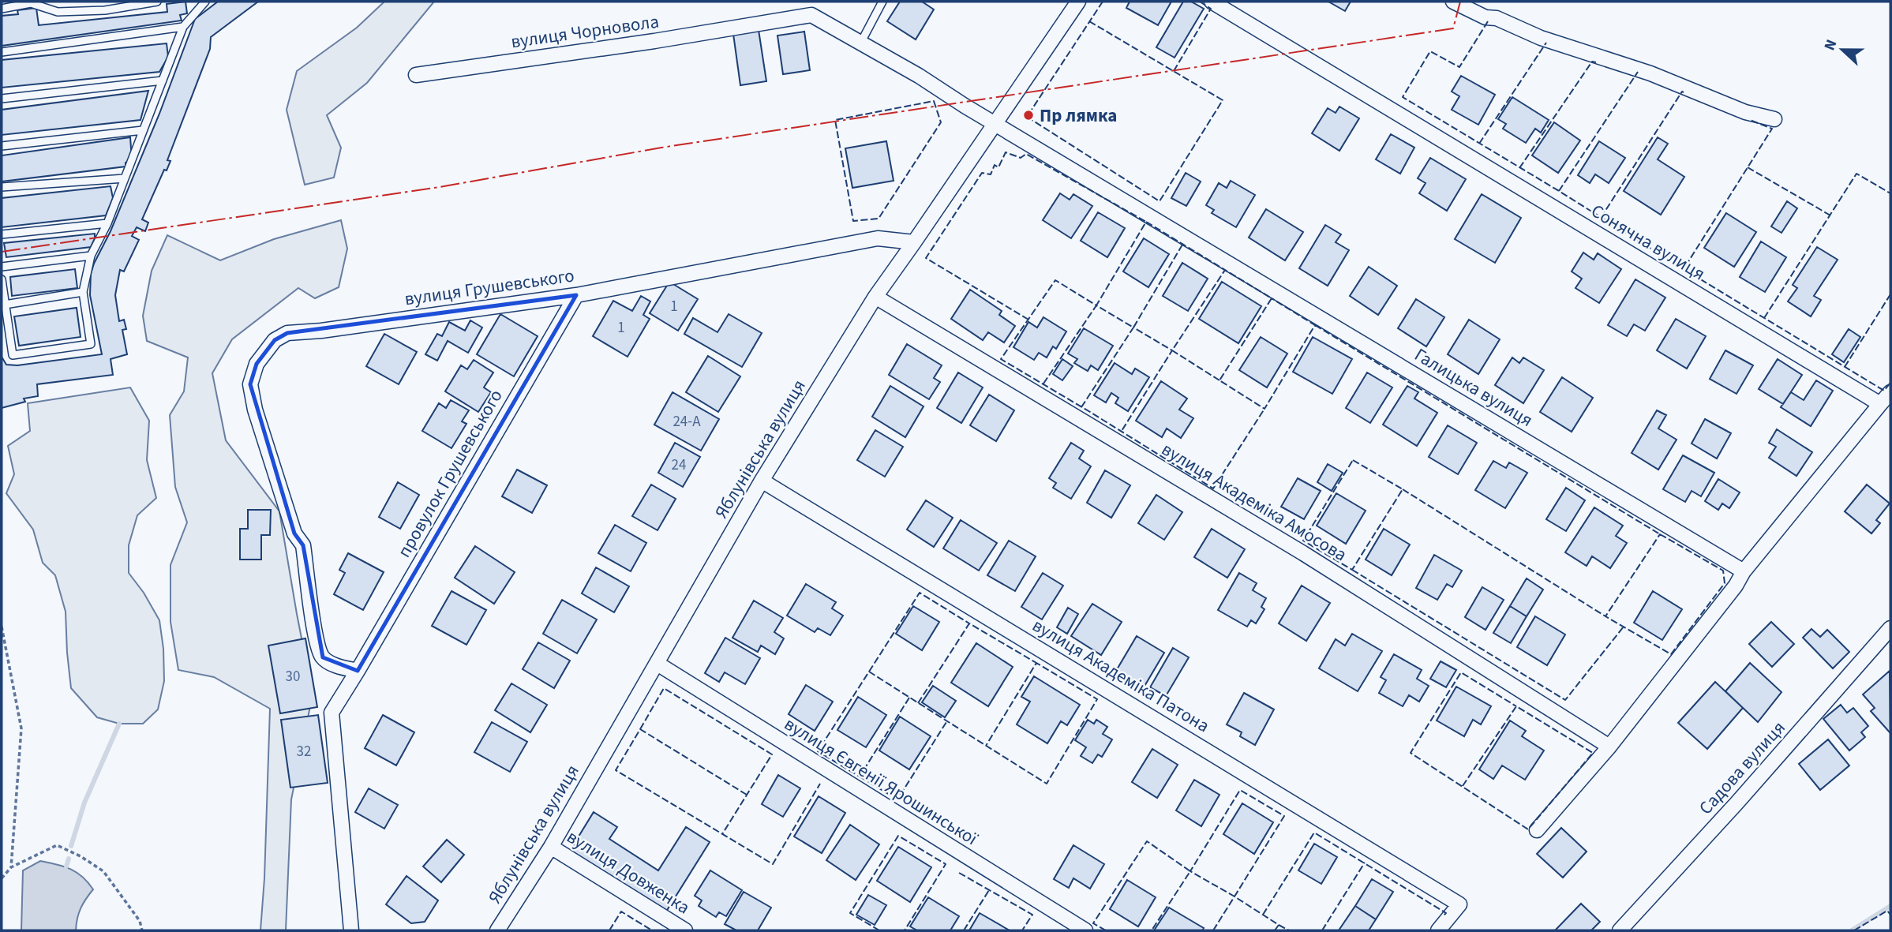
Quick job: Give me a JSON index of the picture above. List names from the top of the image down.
{
  "streets": {
    "street": [
      "вулиця Чорновола",
      "Сонячна вулиця",
      "вулиця Грушевського",
      "Галицька вулиця",
      "Яблунівська вулиця",
      "провулок Грушевського",
      "вулиця Академіка Амосова",
      "вулиця Академіка Патона",
      "Садова вулиця",
      "вулиця Євгенії Ярошинської",
      "вулиця Довженка"
    ]
  },
  "crossings": [
    ["вулиця Чорновола", "Галицька вулиця"],
    ["вулиця Чорновола", "Яблунівська вулиця"],
    ["вулиця Грушевського", "Яблунівська вулиця"],
    ["вулиця Грушевського", "провулок Грушевського"],
    ["Галицька вулиця", "Яблунівська вулиця"],
    ["Яблунівська вулиця", "вулиця Академіка Амосова"],
    ["Яблунівська вулиця", "вулиця Академіка Патона"],
    ["Яблунівська вулиця", "вулиця Євгенії Ярошинської"],
    ["Яблунівська вулиця", "вулиця Довженка"]
  ],
  "places": ["Пр лямка"],
  "house_numbers": [
    "1",
    "1",
    "24-А",
    "24",
    "30",
    "32"
  ],
  "north": "left"
}
